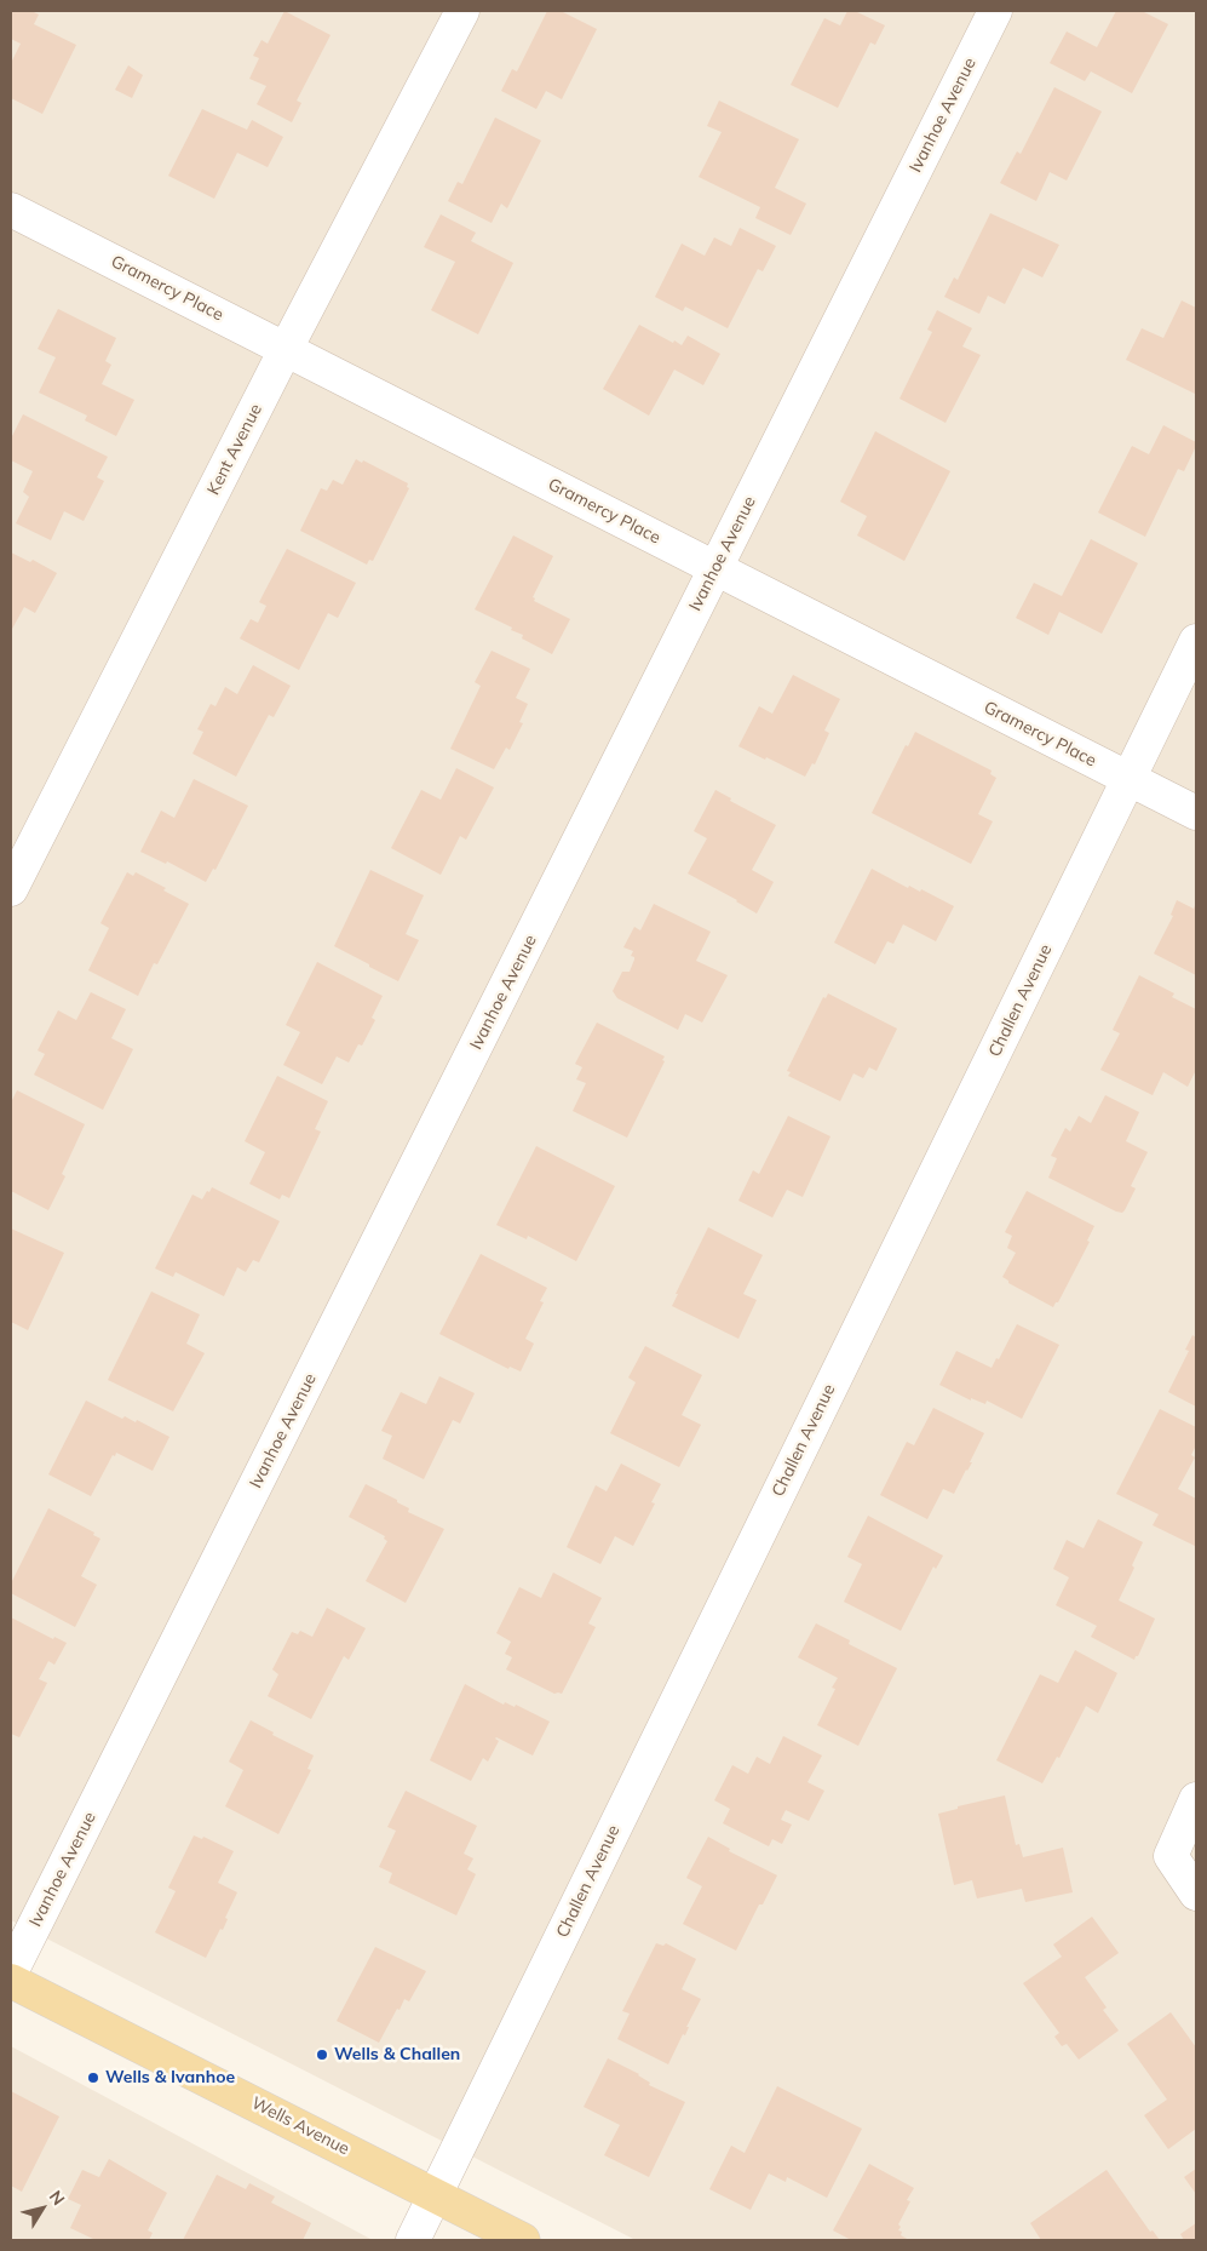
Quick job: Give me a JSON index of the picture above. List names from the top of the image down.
{
  "streets": {
    "main road": ["Wells Avenue"],
    "street": [
      "Ivanhoe Avenue",
      "Gramercy Place",
      "Kent Avenue",
      "Challen Avenue"
    ]
  },
  "crossings": [
    ["Ivanhoe Avenue", "Gramercy Place"],
    ["Gramercy Place", "Kent Avenue"],
    ["Gramercy Place", "Challen Avenue"],
    ["Challen Avenue", "Wells Avenue"]
  ],
  "places": ["Wells & Challen", "Wells & Ivanhoe"],
  "north": "top right"
}
